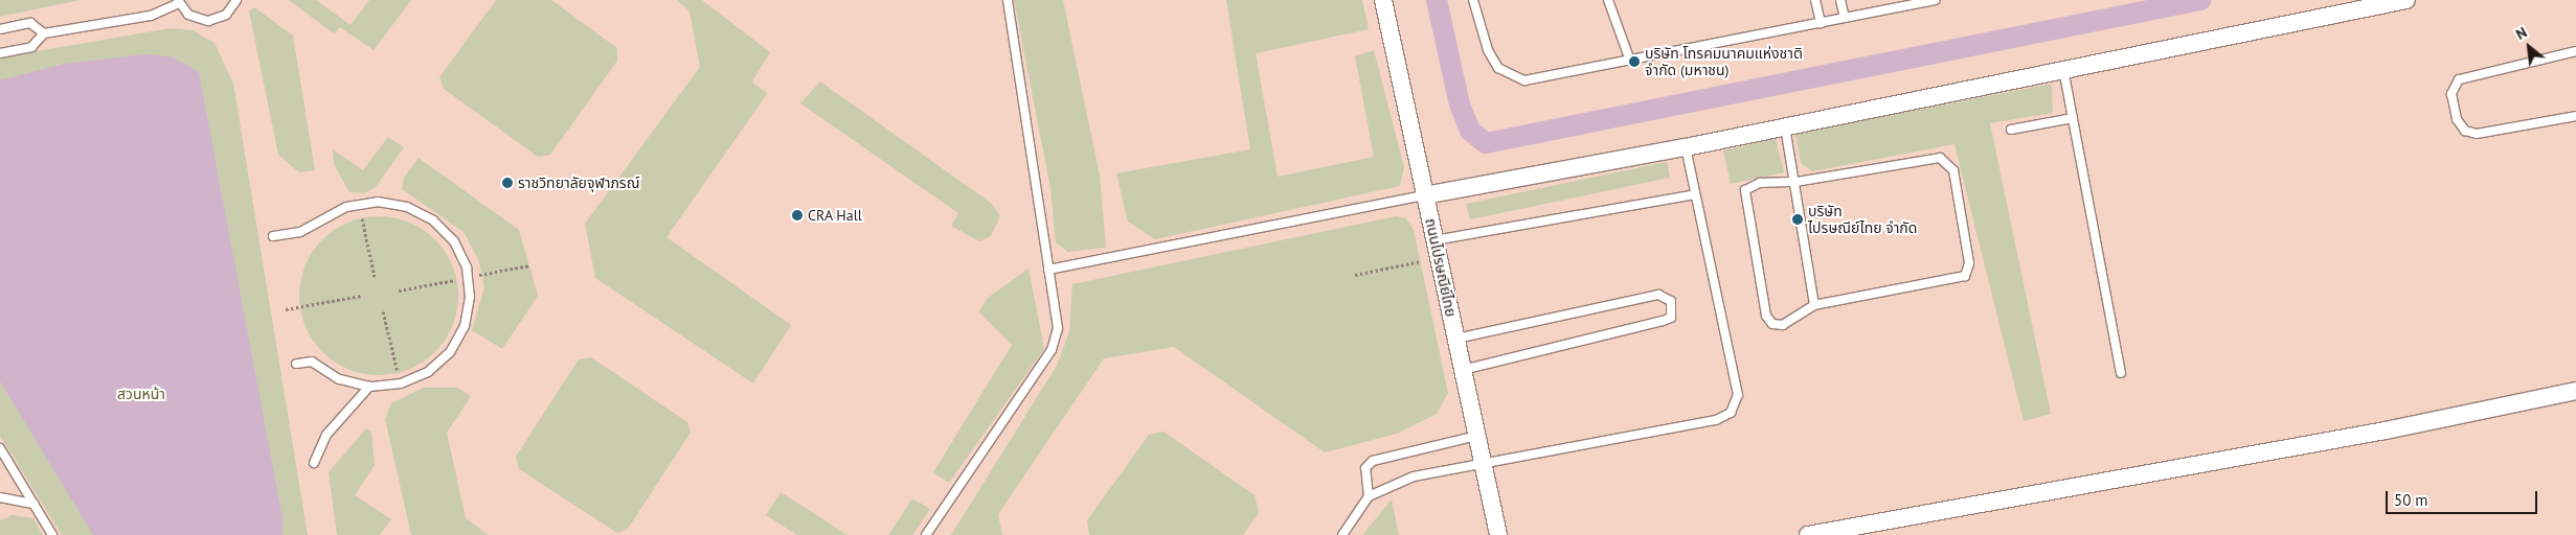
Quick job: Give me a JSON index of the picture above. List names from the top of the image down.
{
  "streets": {
    "street": ["ถนนไปรษณีย์ไทย"]
  },
  "parks": ["สวนหน้า"],
  "places": [
    "บริษัท โทรคมนาคมแห่งชาติ จำกัด (มหาชน)",
    "ราชวิทยาลัยจุฬาภรณ์",
    "CRA Hall",
    "บริษัท ไปรษณีย์ไทย จำกัด"
  ],
  "scale_bar": "50 m",
  "north": "top left"
}
